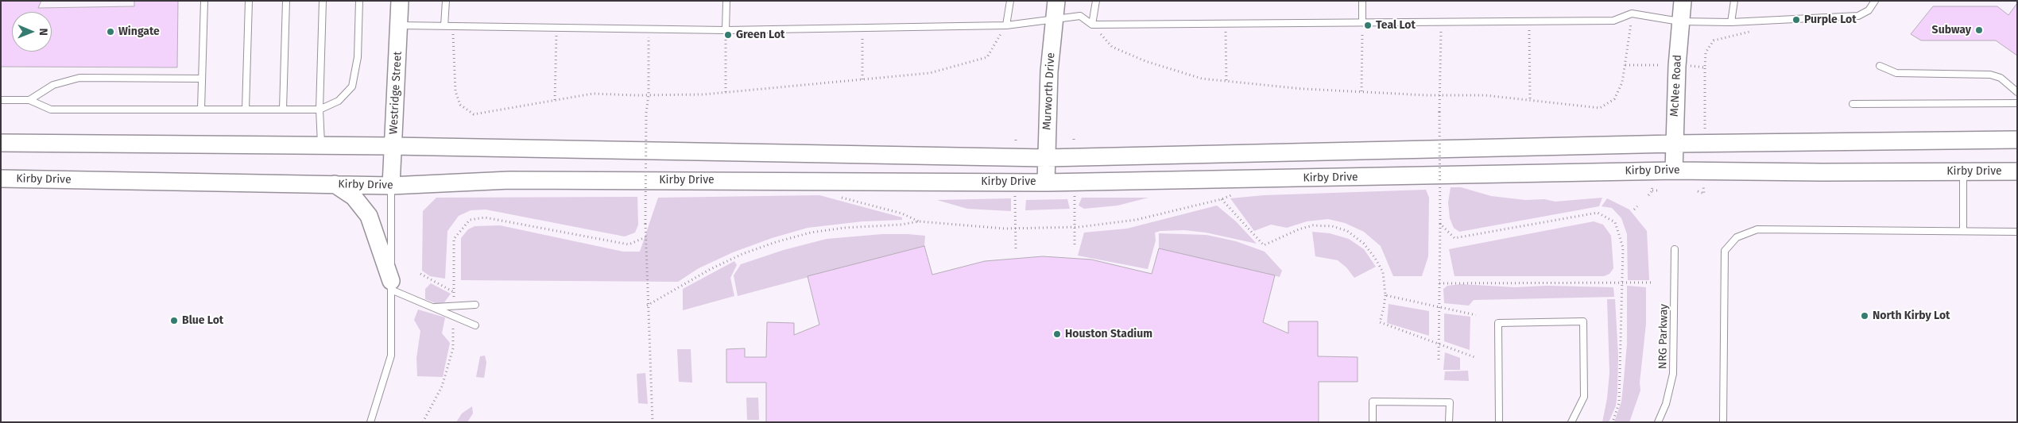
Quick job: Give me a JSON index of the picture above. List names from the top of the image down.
{
  "streets": {
    "main road": [
      "McNee Road",
      "Murworth Drive",
      "Westridge Street",
      "Kirby Drive"
    ],
    "lane": ["NRG Parkway"]
  },
  "crossings": [
    ["McNee Road", "Kirby Drive"],
    ["Murworth Drive", "Kirby Drive"],
    ["Westridge Street", "Kirby Drive"]
  ],
  "places": [
    "Purple Lot",
    "Teal Lot",
    "Subway",
    "Wingate",
    "Green Lot",
    "North Kirby Lot",
    "Blue Lot",
    "Houston Stadium"
  ],
  "north": "right"
}
